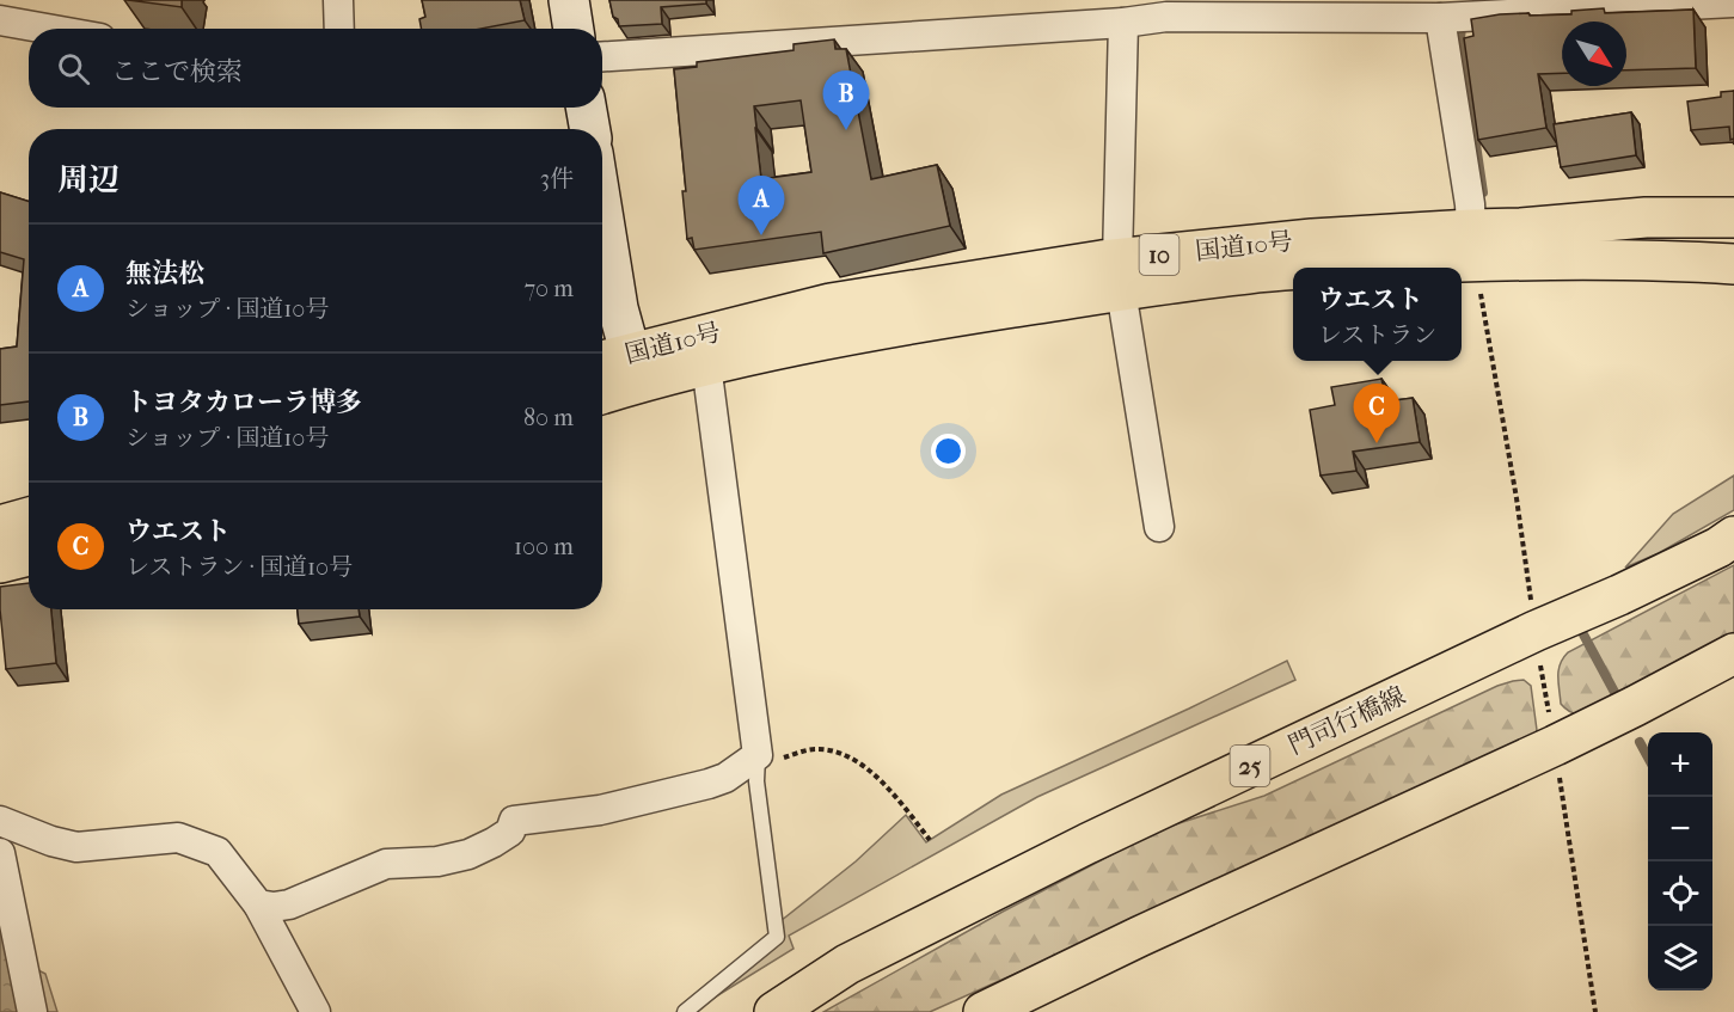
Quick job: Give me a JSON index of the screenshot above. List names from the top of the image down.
{
  "streets": {
    "main road": [
      "国道10号",
      "10",
      "門司行橋線",
      "25"
    ]
  },
  "crossings": [
    ["国道10号", "10"]
  ],
  "north": "bottom right",
  "page": {
    "search": "ここで検索",
    "pins": ["B", "A", "C"],
    "heading": ["周辺", "3件"],
    "list": [
      {
        "mark": "A",
        "name": "無法松",
        "note": "ショップ · 国道10号",
        "value": "70 m"
      },
      {
        "mark": "B",
        "name": "トヨタカローラ博多",
        "note": "ショップ · 国道10号",
        "value": "80 m"
      },
      {
        "mark": "C",
        "name": "ウエスト",
        "note": "レストラン · 国道10号",
        "value": "100 m"
      }
    ],
    "popup": ["ウエスト", "レストラン"],
    "map_buttons": ["+", "−"]
  }
}
